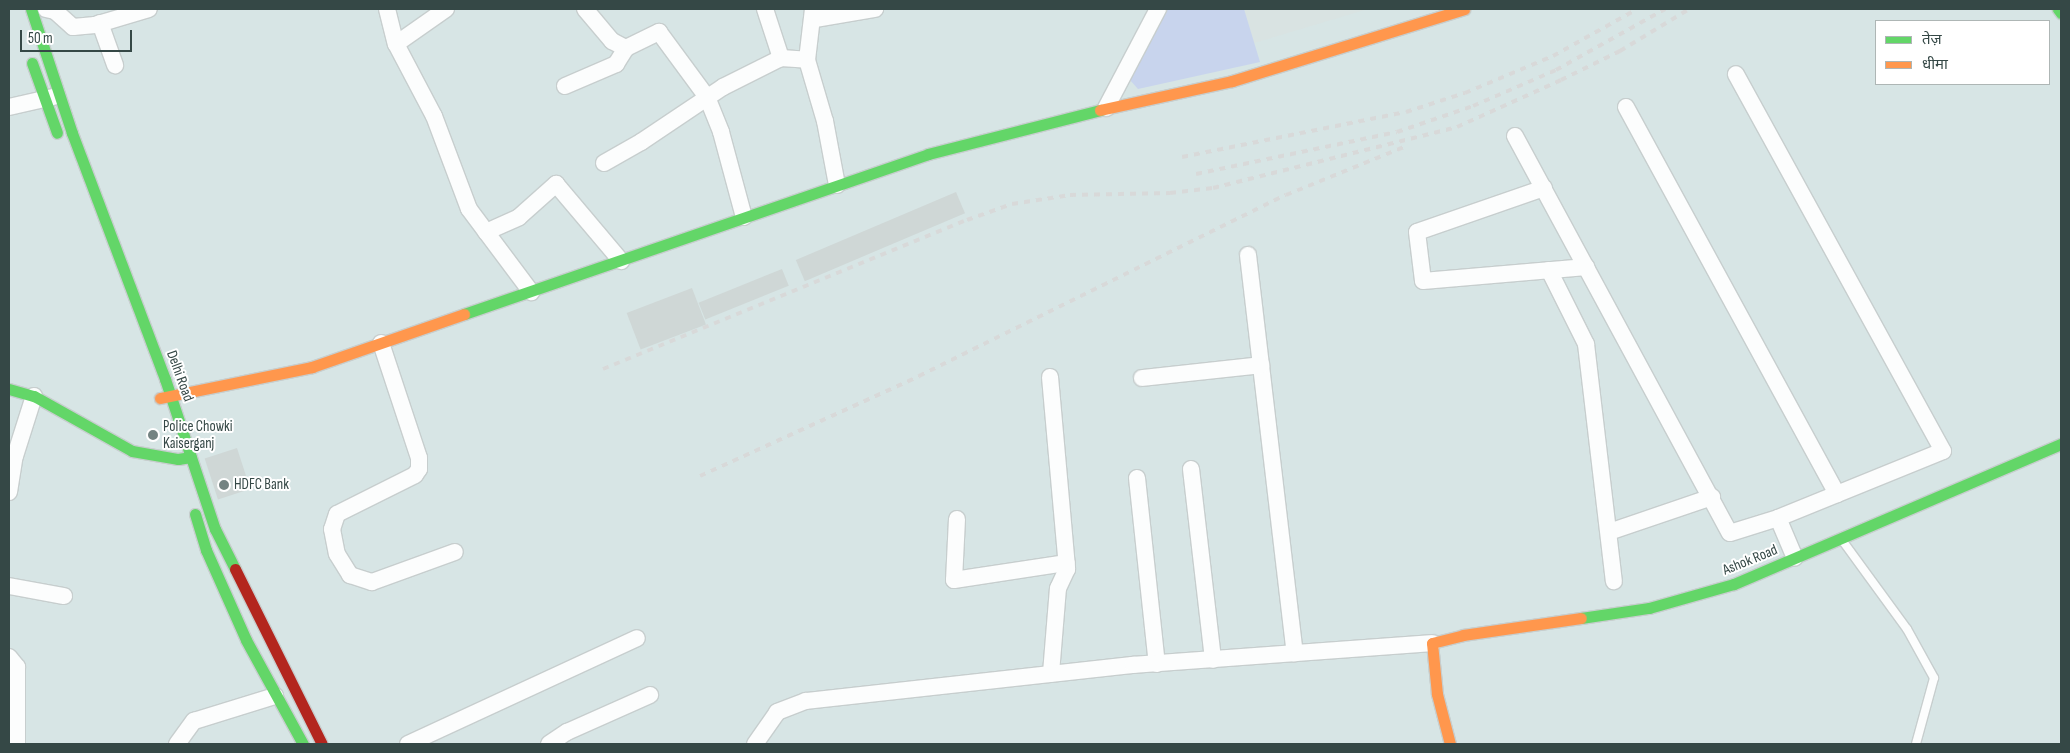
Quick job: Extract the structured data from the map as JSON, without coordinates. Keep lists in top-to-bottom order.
{
  "streets": {
    "street": ["Delhi Road", "Ashok Road"]
  },
  "places": ["Police Chowki Kaiserganj", "HDFC Bank"],
  "legend": ["तेज़", "धीमा"],
  "scale_bar": "50 m"
}
